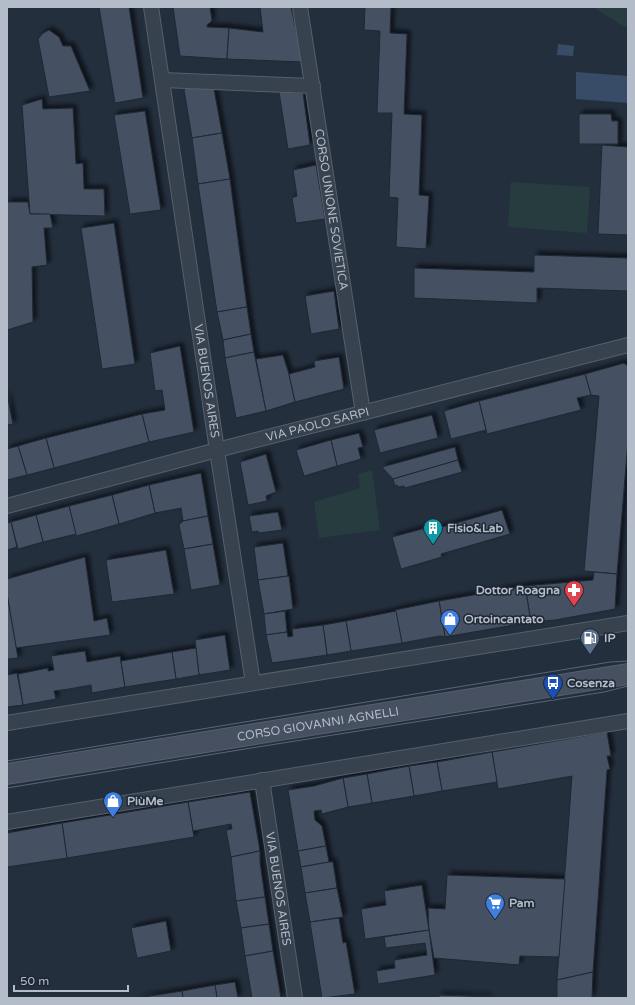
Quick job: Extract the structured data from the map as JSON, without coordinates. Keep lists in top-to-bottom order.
{
  "streets": {
    "main road": ["CORSO GIOVANNI AGNELLI"],
    "street": ["CORSO UNIONE SOVIETICA", "VIA BUENOS AIRES", "VIA PAOLO SARPI"]
  },
  "crossings": [
    ["CORSO UNIONE SOVIETICA", "VIA PAOLO SARPI"],
    ["VIA BUENOS AIRES", "VIA PAOLO SARPI"]
  ],
  "places": {
    "building": ["Fisio&Lab"],
    "pharmacy": ["Dottor Roagna"],
    "shop": ["Ortoincantato", "PiùMe"],
    "fuel station": ["IP"],
    "bus stop": ["Cosenza"],
    "supermarket": ["Pam"]
  },
  "scale_bar": "50 m"
}
